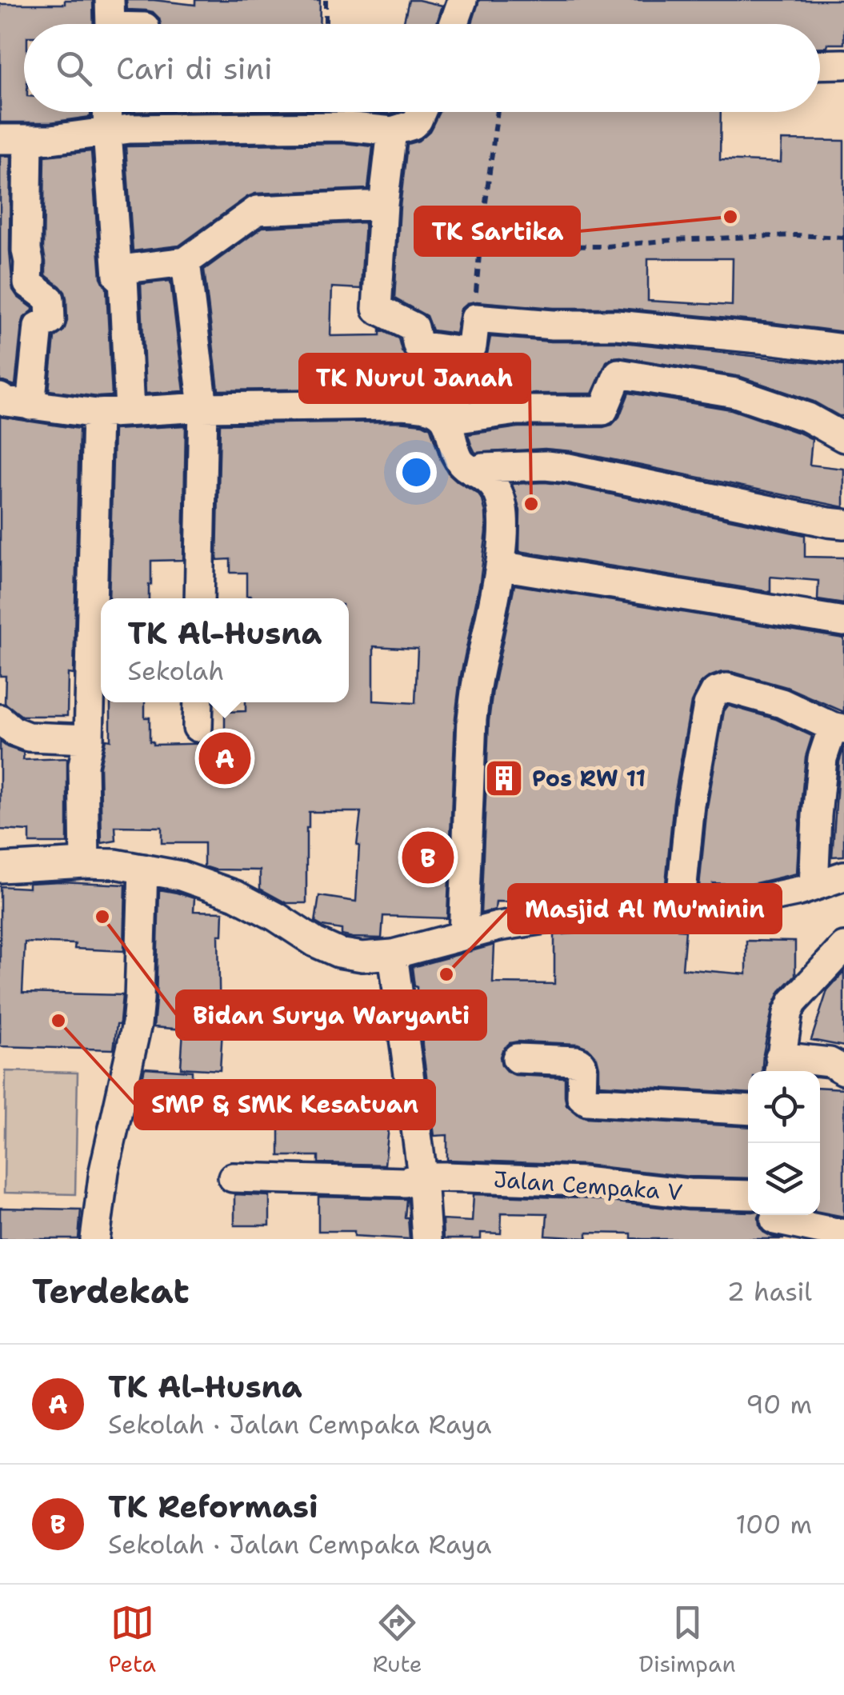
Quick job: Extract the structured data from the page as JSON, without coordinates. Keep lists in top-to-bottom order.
{
  "streets": {
    "street": ["Jalan Cempaka V"]
  },
  "places": {
    "other": [
      "TK Sartika",
      "TK Nurul Janah",
      "Bidan Surya Waryanti",
      "Masjid Al Mu'minin",
      "SMP & SMK Kesatuan"
    ],
    "building": ["Pos RW 11"]
  },
  "page": {
    "search": "Cari di sini",
    "popup": ["TK Al-Husna", "Sekolah"],
    "pins": ["A", "B"],
    "heading": ["Terdekat", "2 hasil"],
    "list": [
      {
        "mark": "A",
        "name": "TK Al-Husna",
        "note": "Sekolah · Jalan Cempaka Raya",
        "value": "90 m"
      },
      {
        "mark": "B",
        "name": "TK Reformasi",
        "note": "Sekolah · Jalan Cempaka Raya",
        "value": "100 m"
      }
    ],
    "nav": ["Peta", "Rute", "Disimpan"]
  }
}
